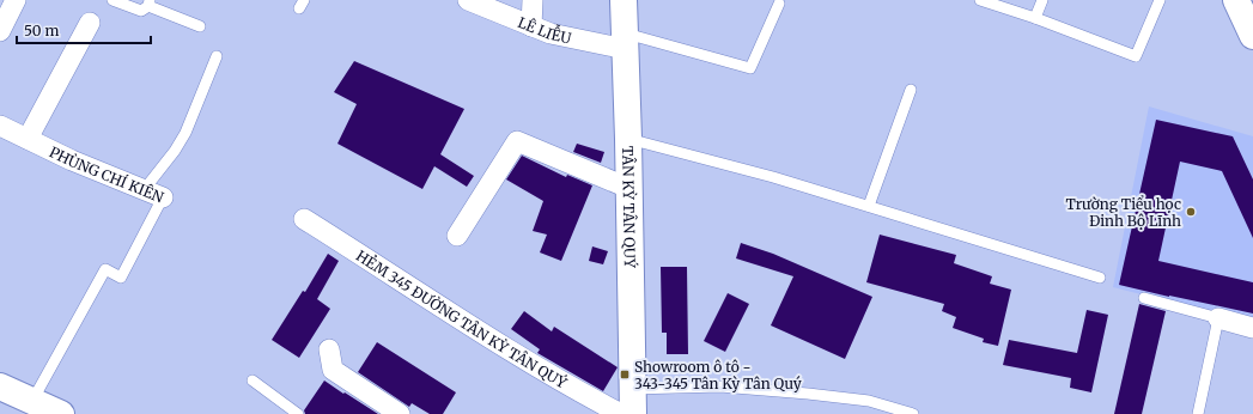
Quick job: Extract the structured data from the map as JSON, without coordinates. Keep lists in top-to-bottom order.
{
  "streets": {
    "main road": ["TÂN KỲ TÂN QUÝ"],
    "street": ["LÊ LIỄU", "PHÙNG CHÍ KIÊN", "HẺM 345 ĐƯỜNG TÂN KỲ TÂN QUÝ"]
  },
  "crossings": [
    ["LÊ LIỄU", "TÂN KỲ TÂN QUÝ"]
  ],
  "places": {
    "other": ["Trường Tiểu học Đinh Bộ Lĩnh"],
    "transit": ["Showroom ô tô - 343-345 Tân Kỳ Tân Quý"]
  },
  "scale_bar": "50 m"
}
